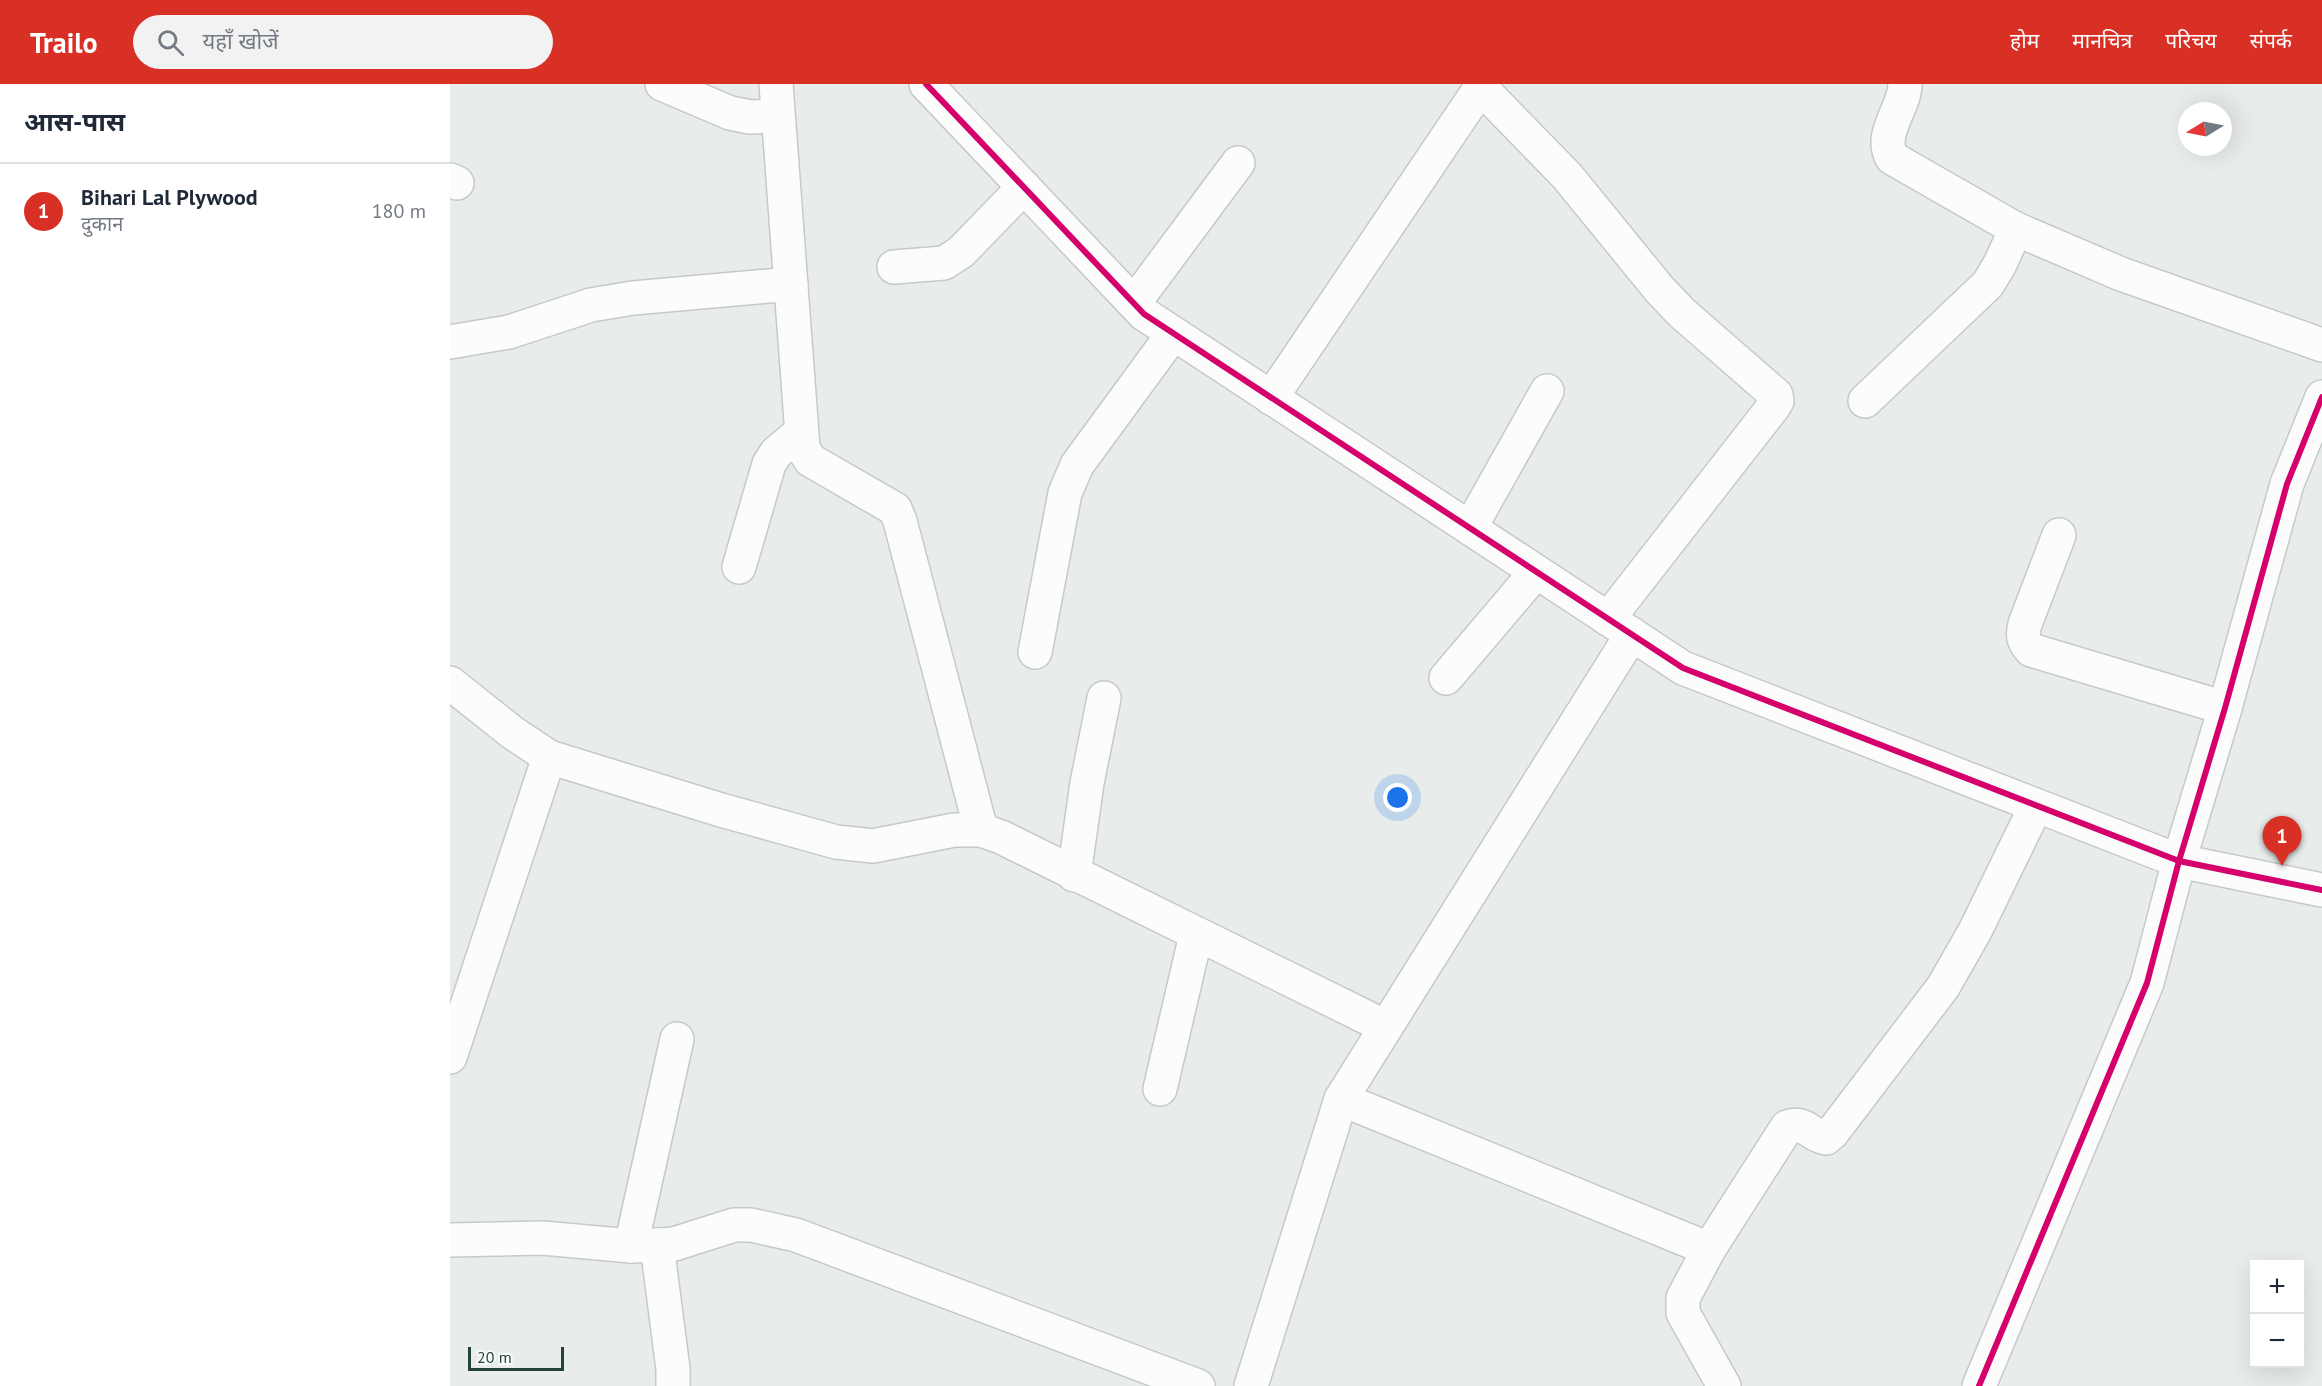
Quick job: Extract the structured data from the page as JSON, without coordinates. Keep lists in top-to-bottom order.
{
  "scale_bar": "20 m",
  "north": "left",
  "page": {
    "header": "Trailo",
    "search": "यहाँ खोजें",
    "nav": [
      "होम",
      "मानचित्र",
      "परिचय",
      "संपर्क"
    ],
    "heading": "आस-पास",
    "list": [
      {
        "mark": "1",
        "name": "Bihari Lal Plywood",
        "note": "दुकान",
        "value": "180 m"
      }
    ],
    "pins": "1",
    "map_buttons": ["+", "−"],
    "scale": "20 m"
  }
}
